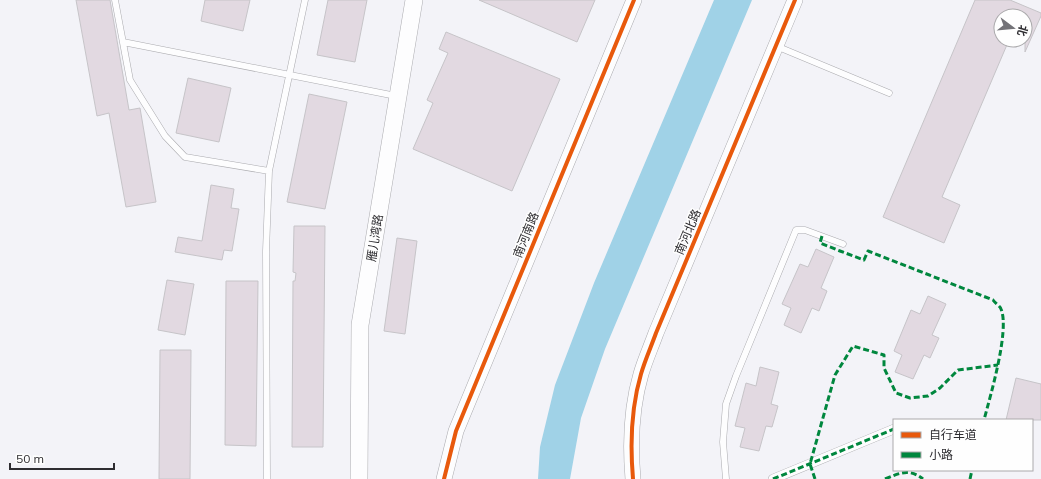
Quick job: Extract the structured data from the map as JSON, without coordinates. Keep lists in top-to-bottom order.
{
  "streets": {
    "main road": ["雁儿湾路"],
    "street": ["南河北路", "南河南路"]
  },
  "legend": ["自行车道", "小路"],
  "scale_bar": "50 m",
  "north": "right"
}
